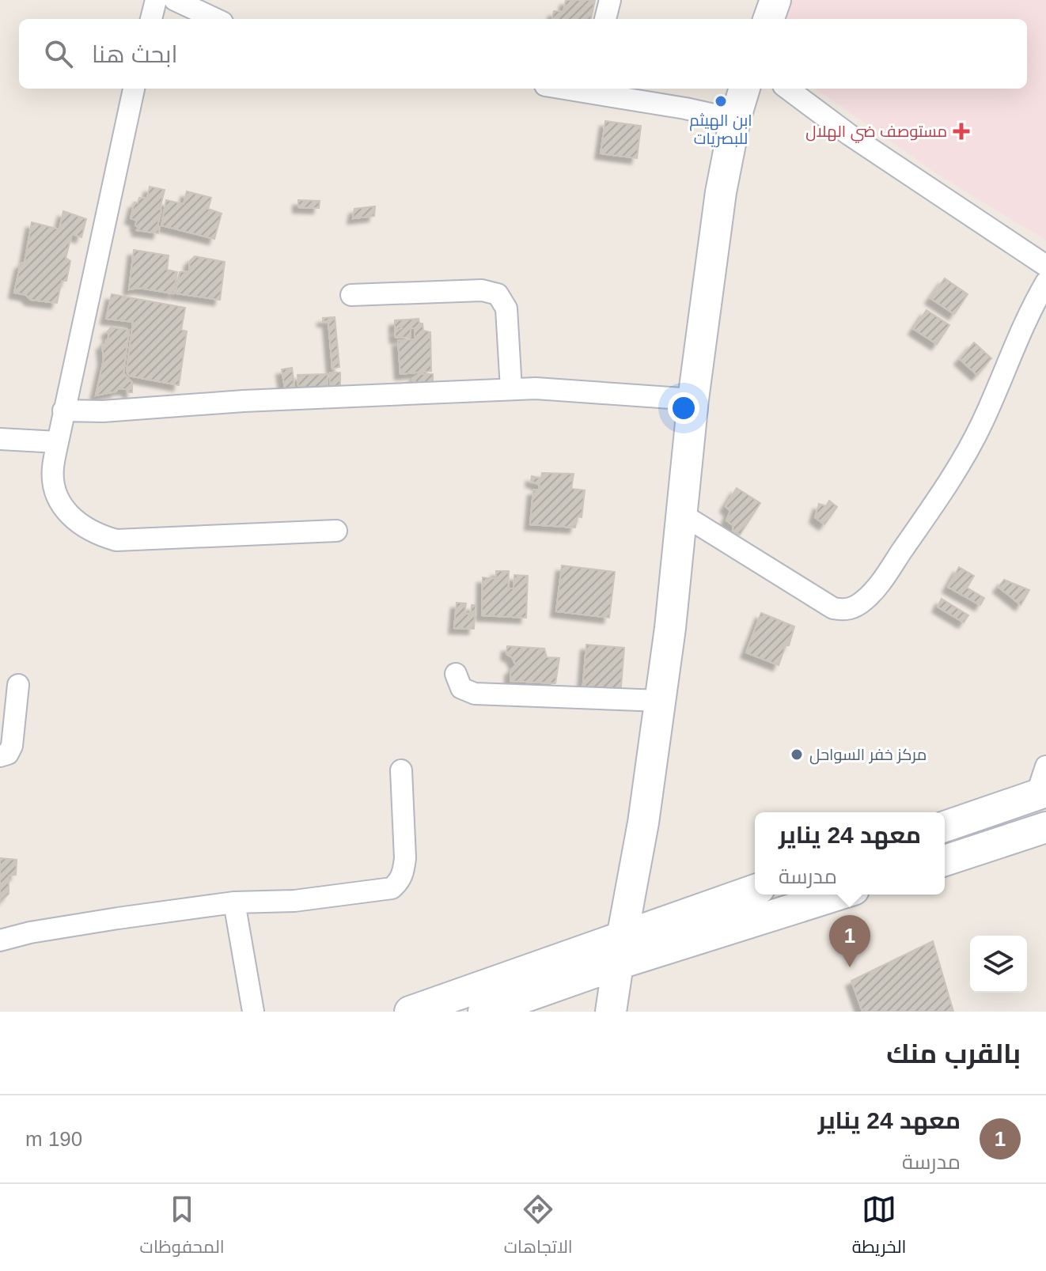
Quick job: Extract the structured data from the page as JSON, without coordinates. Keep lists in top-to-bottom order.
{
  "places": {
    "other": ["ابن الهيثم للبصريات", "مركز خفر السواحل"],
    "health": ["مستوصف ضي الهلال"]
  },
  "page": {
    "search": "ابحث هنا",
    "popup": ["معهد 24 يناير", "مدرسة"],
    "pins": "1",
    "heading": "بالقرب منك",
    "list": [
      {
        "mark": "1",
        "name": "معهد 24 يناير",
        "note": "مدرسة",
        "value": "190 m"
      }
    ],
    "nav": ["الخريطة", "الاتجاهات", "المحفوظات"]
  }
}
